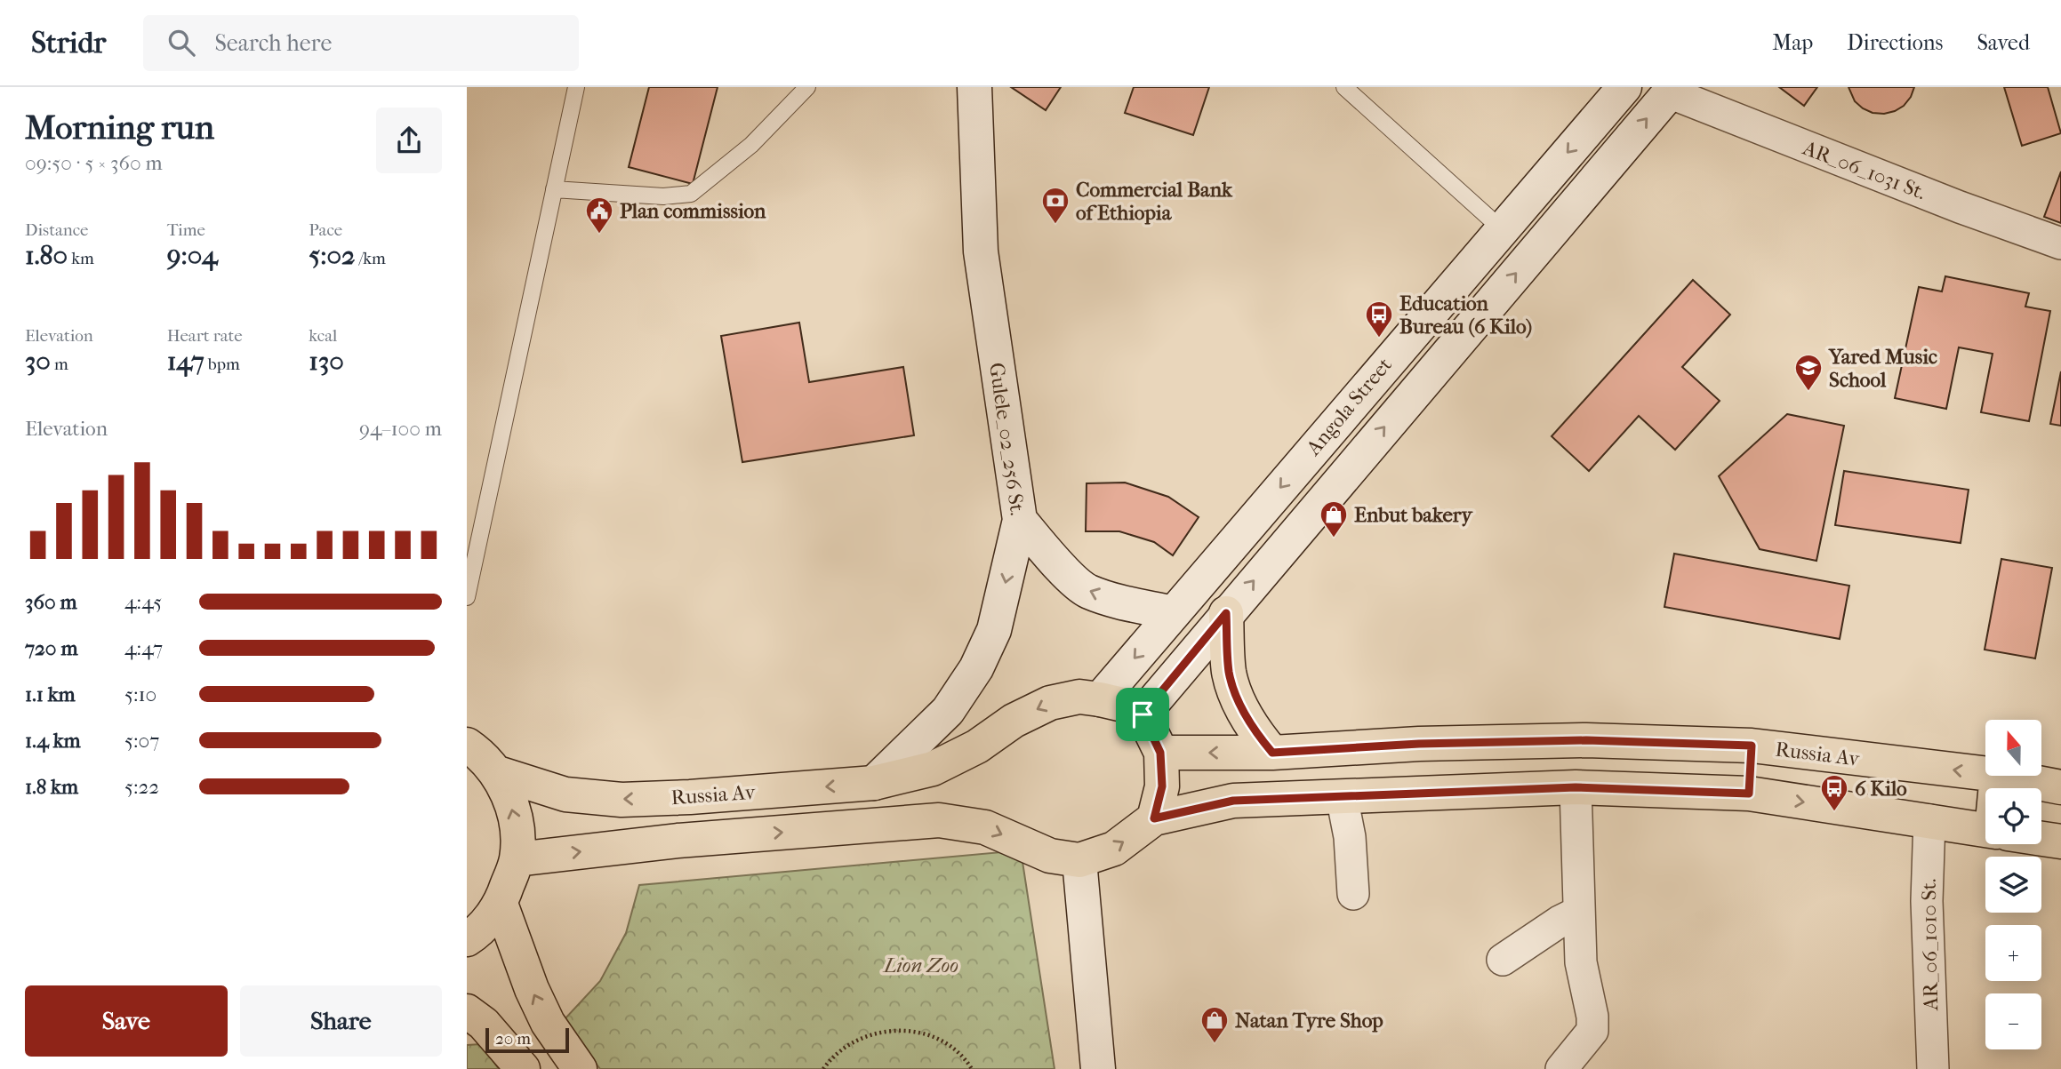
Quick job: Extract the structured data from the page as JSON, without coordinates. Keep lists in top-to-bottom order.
{
  "streets": {
    "main road": ["Angola Street", "Gulele_02_256 St.", "Russia Av"],
    "street": ["AR_06_1031 St.", "AR_06_1010 St."]
  },
  "crossings": [
    ["Angola Street", "Russia Av"],
    ["Gulele_02_256 St.", "Russia Av"]
  ],
  "parks": ["Lion Zoo"],
  "places": {
    "bank": ["Commercial Bank of Ethiopia"],
    "public building": ["Plan commission"],
    "bus stop": ["Education Bureau (6 Kilo)", "6 Kilo"],
    "school or university": ["Yared Music School"],
    "shop": ["Enbut bakery", "Natan Tyre Shop"]
  },
  "scale_bar": "20 m",
  "north": "top",
  "page": {
    "header": "Stridr",
    "search": "Search here",
    "nav": ["Map", "Directions", "Saved"],
    "heading": ["Morning run", "09:50 · 5 × 360 m"],
    "stats": [
      ["Distance", "1.80 km"],
      ["Time", "9:04"],
      ["Pace", "5:02 /km"],
      ["Elevation", "30 m"],
      ["Heart rate", "147 bpm"],
      ["kcal", "130"]
    ],
    "chart": ["Elevation", "94–100 m"],
    "list": [
      {
        "name": "360 m",
        "note": "4:45"
      },
      {
        "name": "720 m",
        "note": "4:47"
      },
      {
        "name": "1.1 km",
        "note": "5:10"
      },
      {
        "name": "1.4 km",
        "note": "5:07"
      },
      {
        "name": "1.8 km",
        "note": "5:22"
      }
    ],
    "map_buttons": ["+", "−"],
    "buttons": ["Save", "Share"],
    "scale": "20 m"
  }
}
